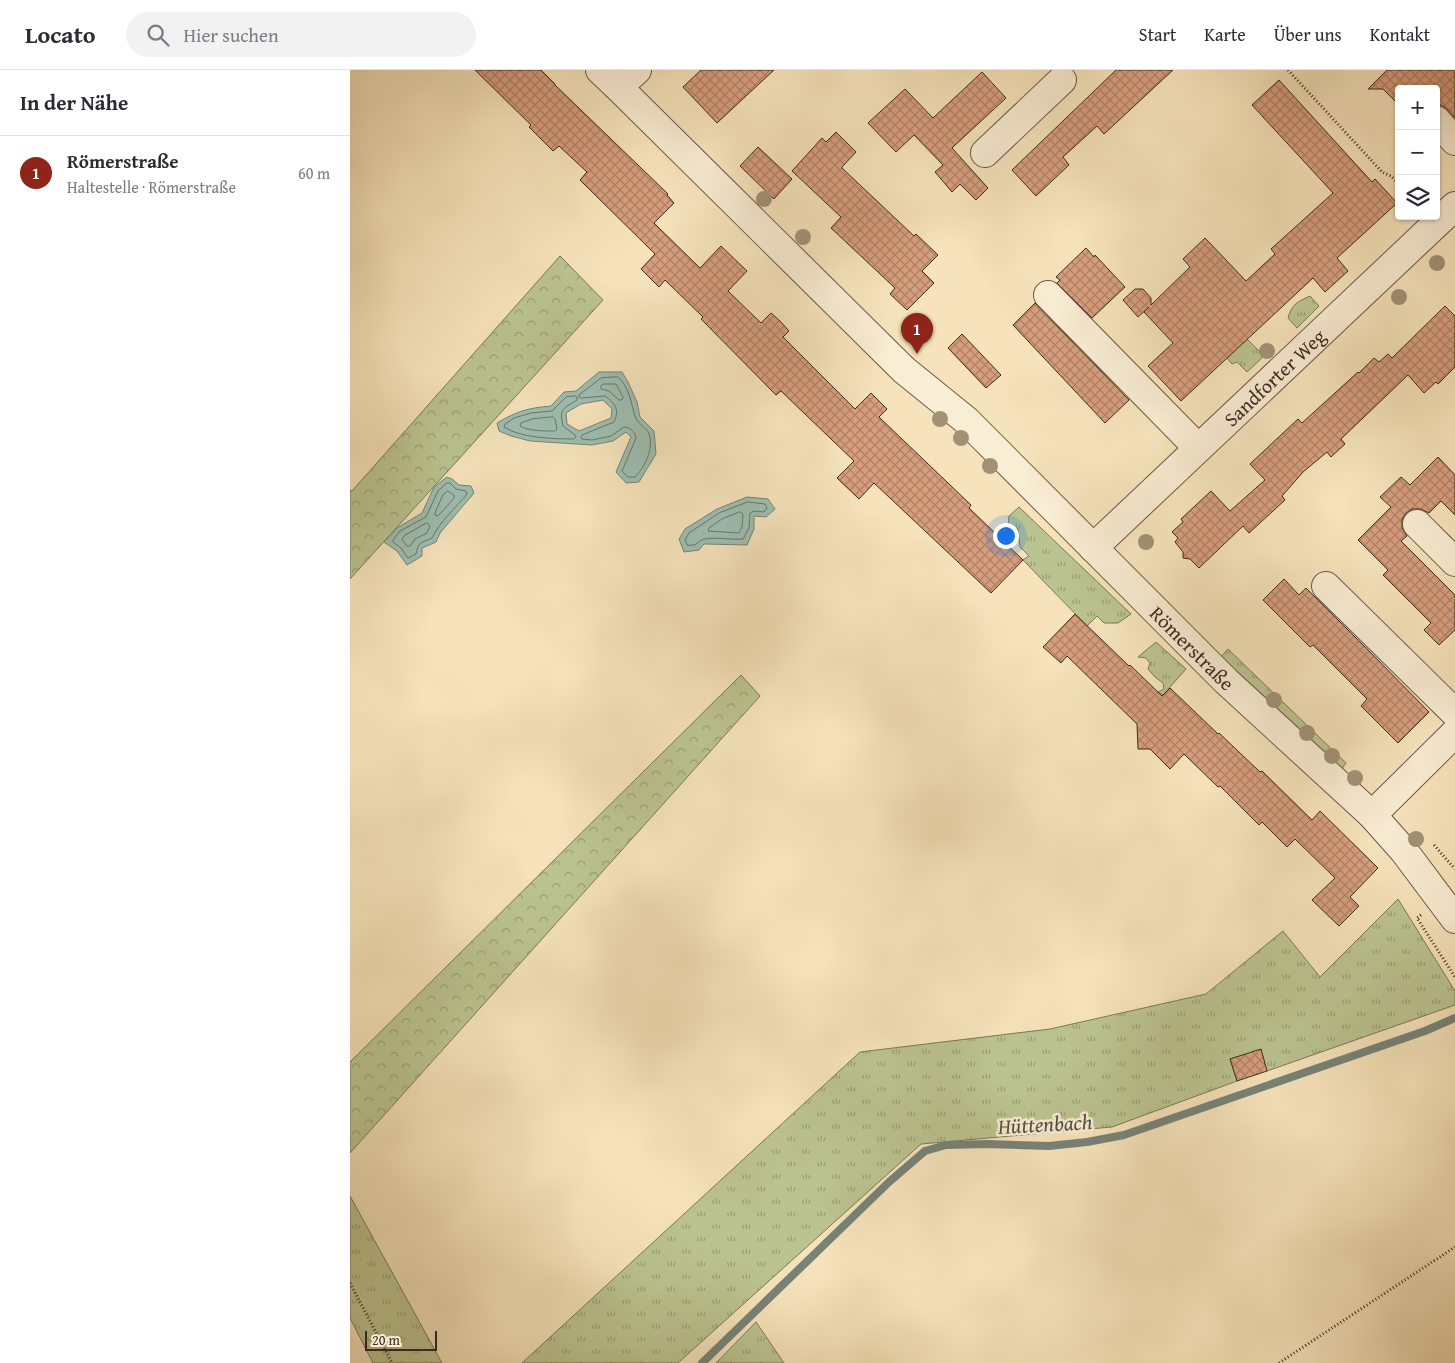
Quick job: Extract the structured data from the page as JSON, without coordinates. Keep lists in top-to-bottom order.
{
  "streets": {
    "street": ["Sandforter Weg", "Römerstraße"]
  },
  "crossings": [
    ["Sandforter Weg", "Römerstraße"]
  ],
  "water": ["Hüttenbach"],
  "scale_bar": "20 m",
  "page": {
    "header": "Locato",
    "search": "Hier suchen",
    "nav": [
      "Start",
      "Karte",
      "Über uns",
      "Kontakt"
    ],
    "heading": "In der Nähe",
    "map_buttons": ["+", "−"],
    "list": [
      {
        "mark": "1",
        "name": "Römerstraße",
        "note": "Haltestelle · Römerstraße",
        "value": "60 m"
      }
    ],
    "pins": "1",
    "scale": "20 m"
  }
}
